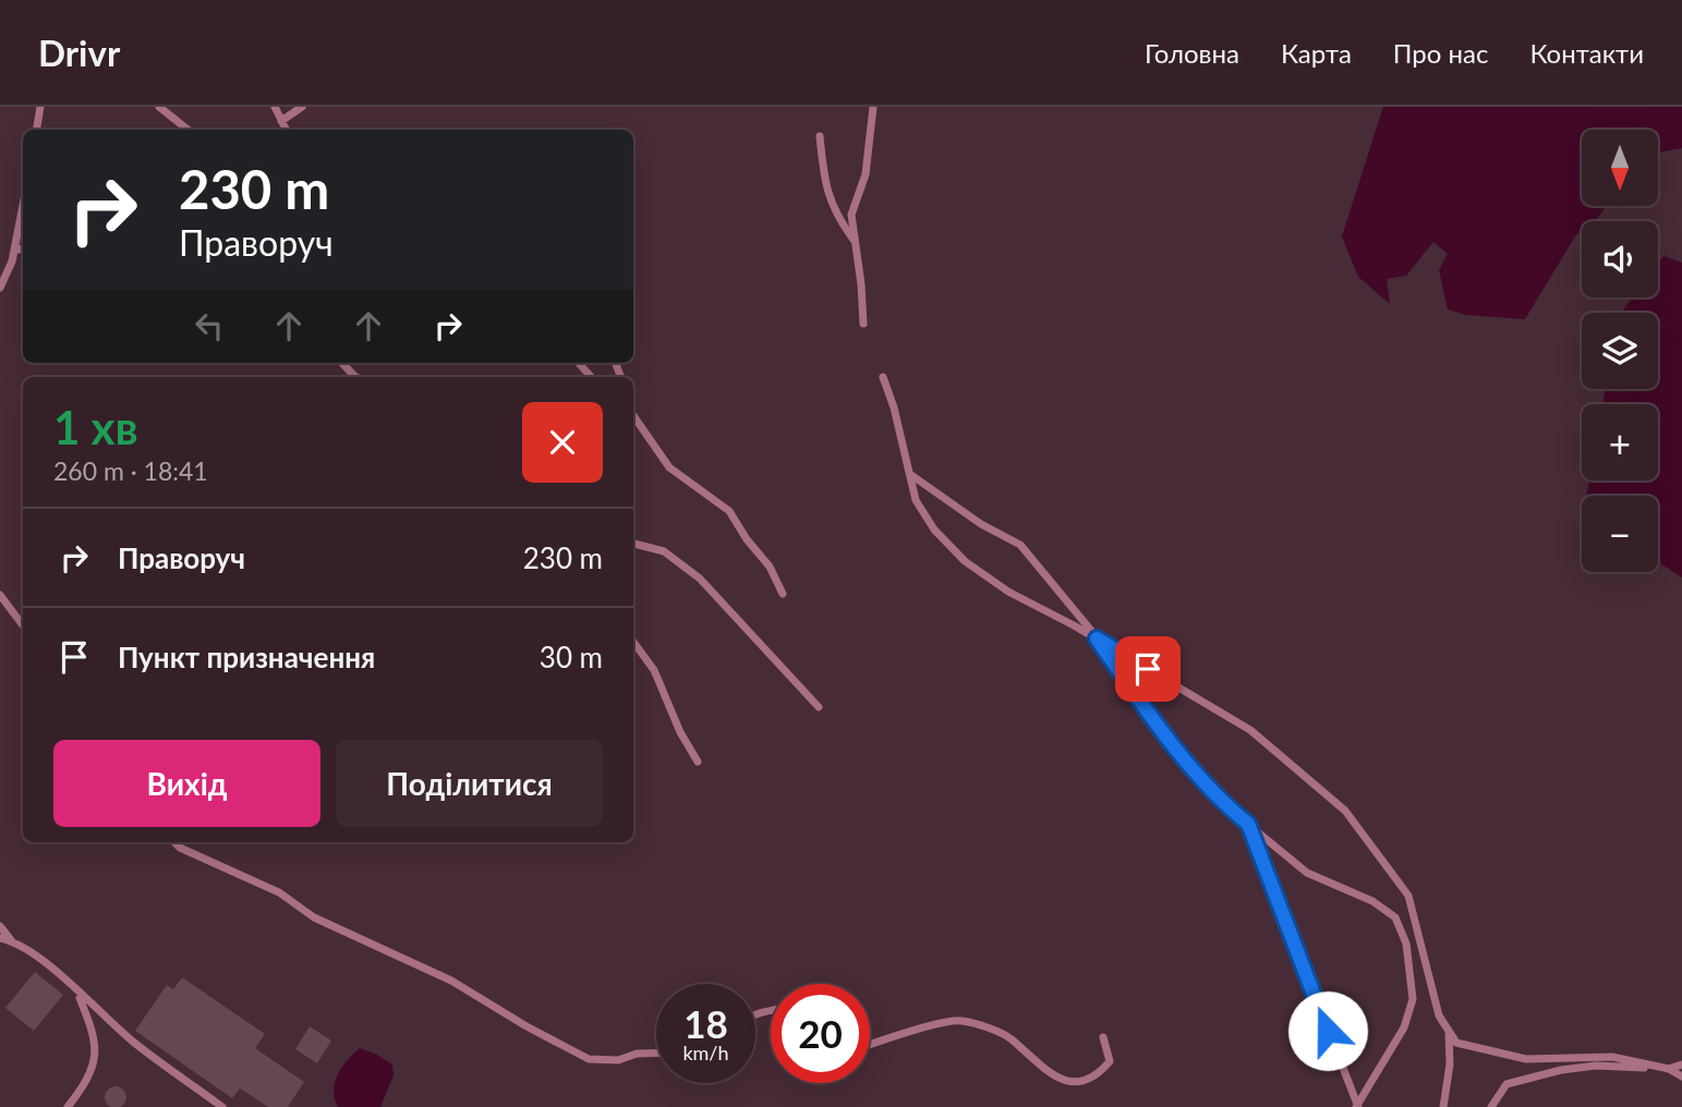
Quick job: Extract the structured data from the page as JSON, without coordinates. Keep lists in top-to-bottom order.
{
  "north": "bottom",
  "page": {
    "header": "Drivr",
    "nav": [
      "Головна",
      "Карта",
      "Про нас",
      "Контакти"
    ],
    "map_buttons": ["+", "−"],
    "turn": ["230 m", "Праворуч"],
    "heading": ["1 хв", "260 m · 18:41"],
    "list": [
      {
        "name": "Праворуч",
        "value": "230 m"
      },
      {
        "name": "Пункт призначення",
        "value": "30 m"
      }
    ],
    "buttons": ["Вихід", "Поділитися"],
    "speed": "18 km/h",
    "limit": "20"
  }
}
